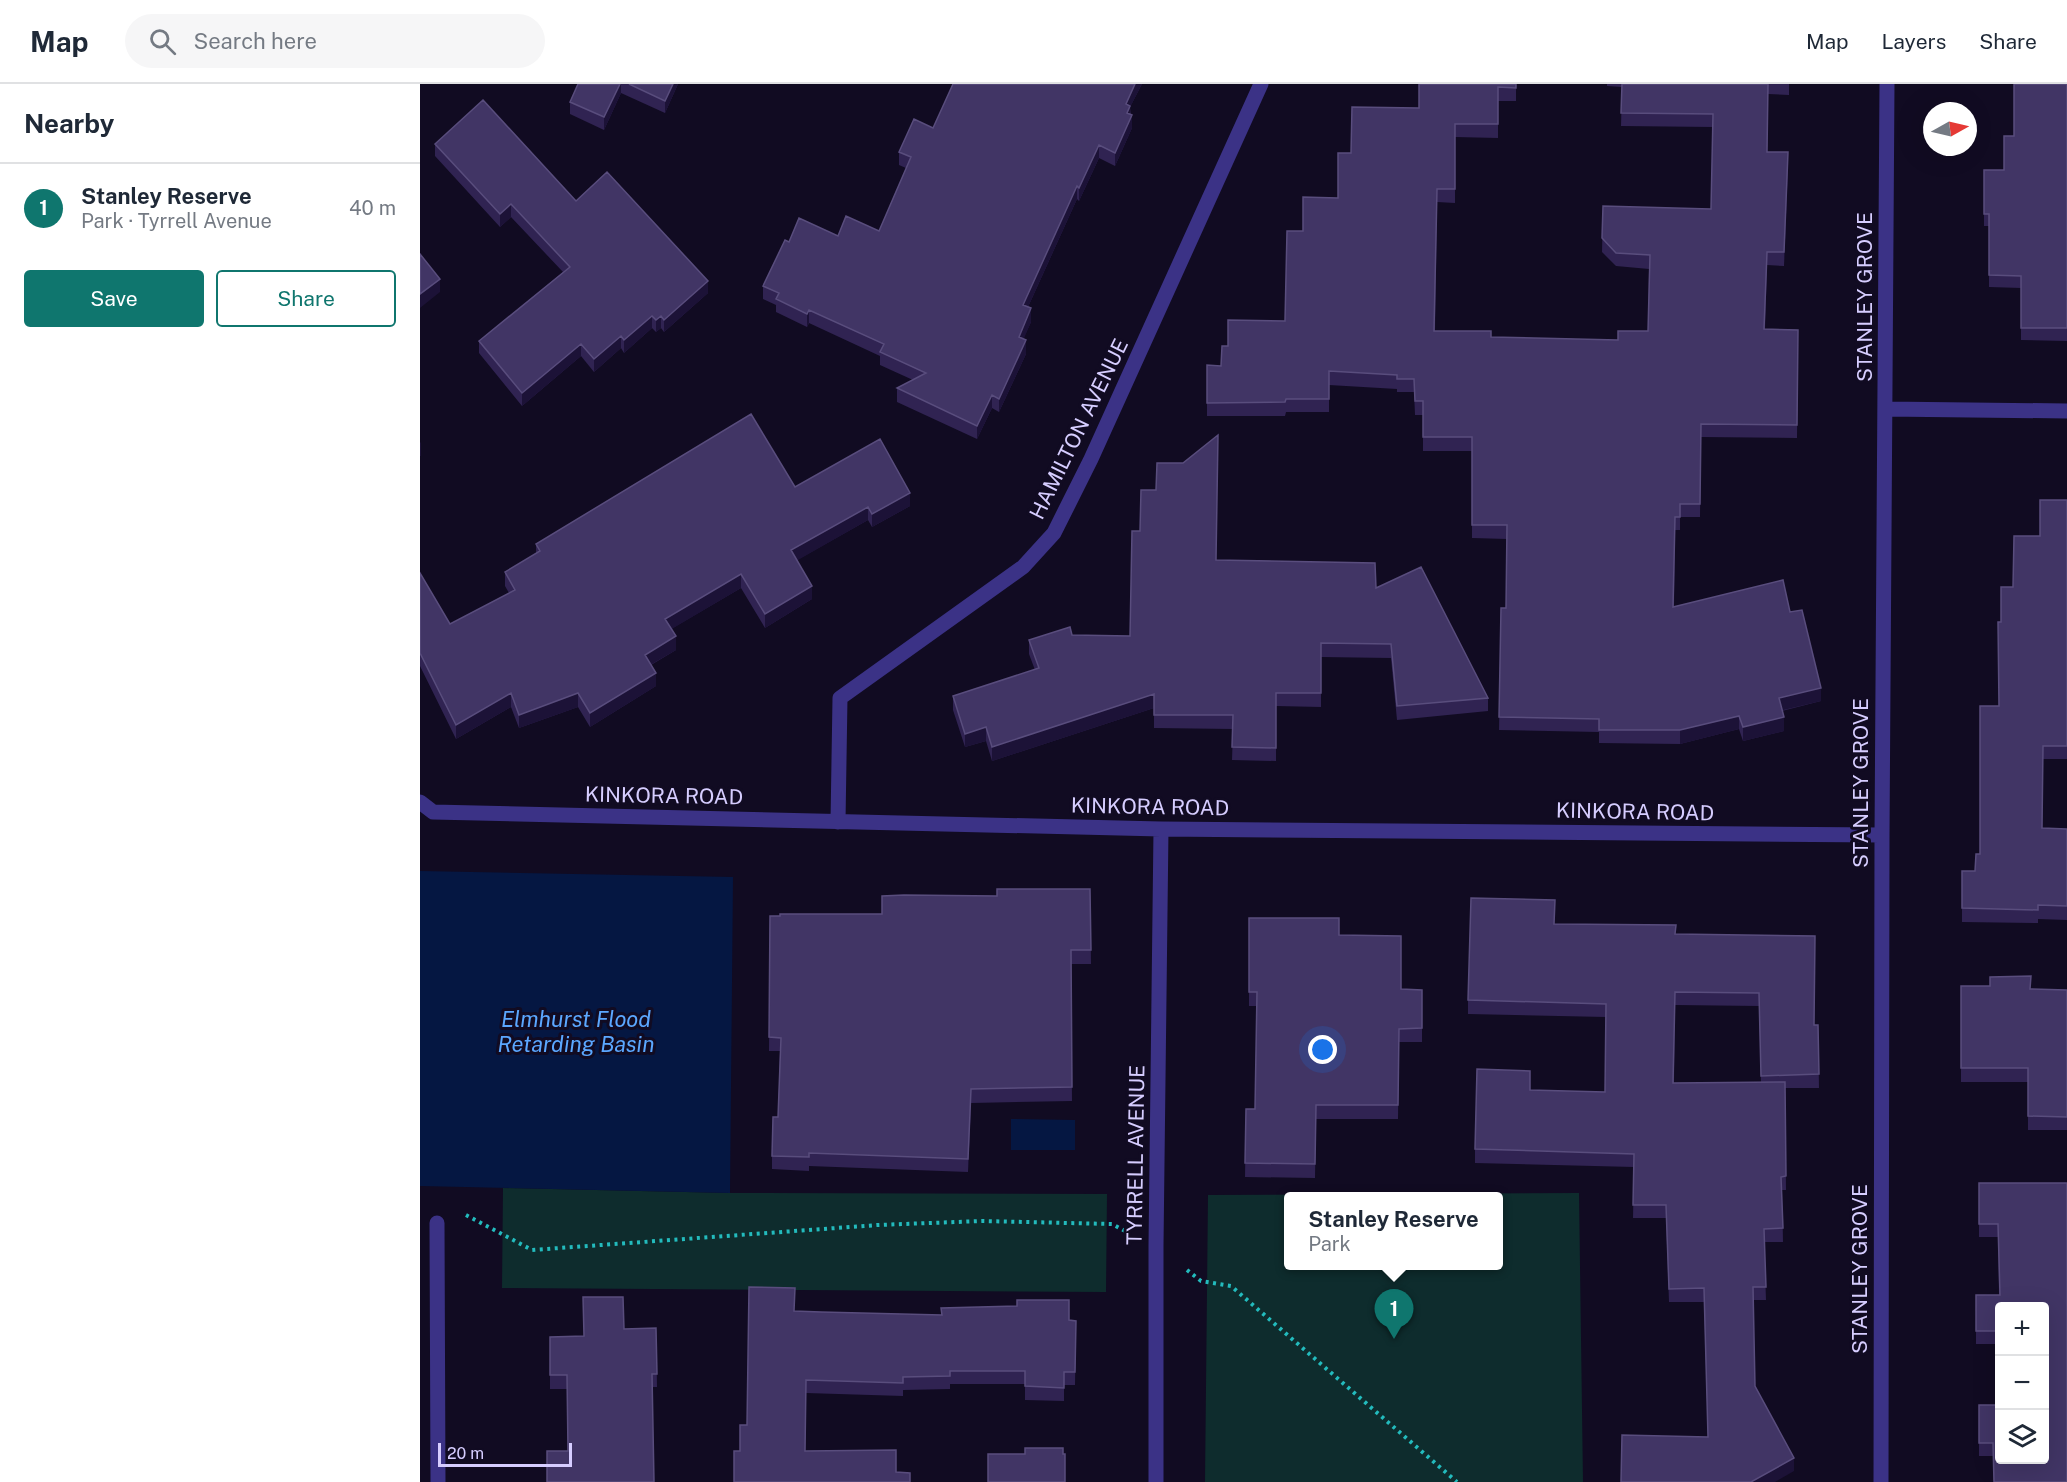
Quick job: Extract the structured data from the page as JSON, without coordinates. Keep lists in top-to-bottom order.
{
  "streets": {
    "street": [
      "STANLEY GROVE",
      "HAMILTON AVENUE",
      "KINKORA ROAD",
      "TYRRELL AVENUE"
    ]
  },
  "crossings": [
    ["STANLEY GROVE", "KINKORA ROAD"],
    ["HAMILTON AVENUE", "KINKORA ROAD"],
    ["KINKORA ROAD", "TYRRELL AVENUE"]
  ],
  "water": ["Elmhurst Flood Retarding Basin"],
  "scale_bar": "20 m",
  "north": "right",
  "page": {
    "header": "Map",
    "search": "Search here",
    "nav": ["Map", "Layers", "Share"],
    "heading": "Nearby",
    "list": [
      {
        "mark": "1",
        "name": "Stanley Reserve",
        "note": "Park · Tyrrell Avenue",
        "value": "40 m"
      }
    ],
    "buttons": ["Save", "Share"],
    "popup": ["Stanley Reserve", "Park"],
    "pins": "1",
    "map_buttons": ["+", "−"],
    "scale": "20 m"
  }
}
